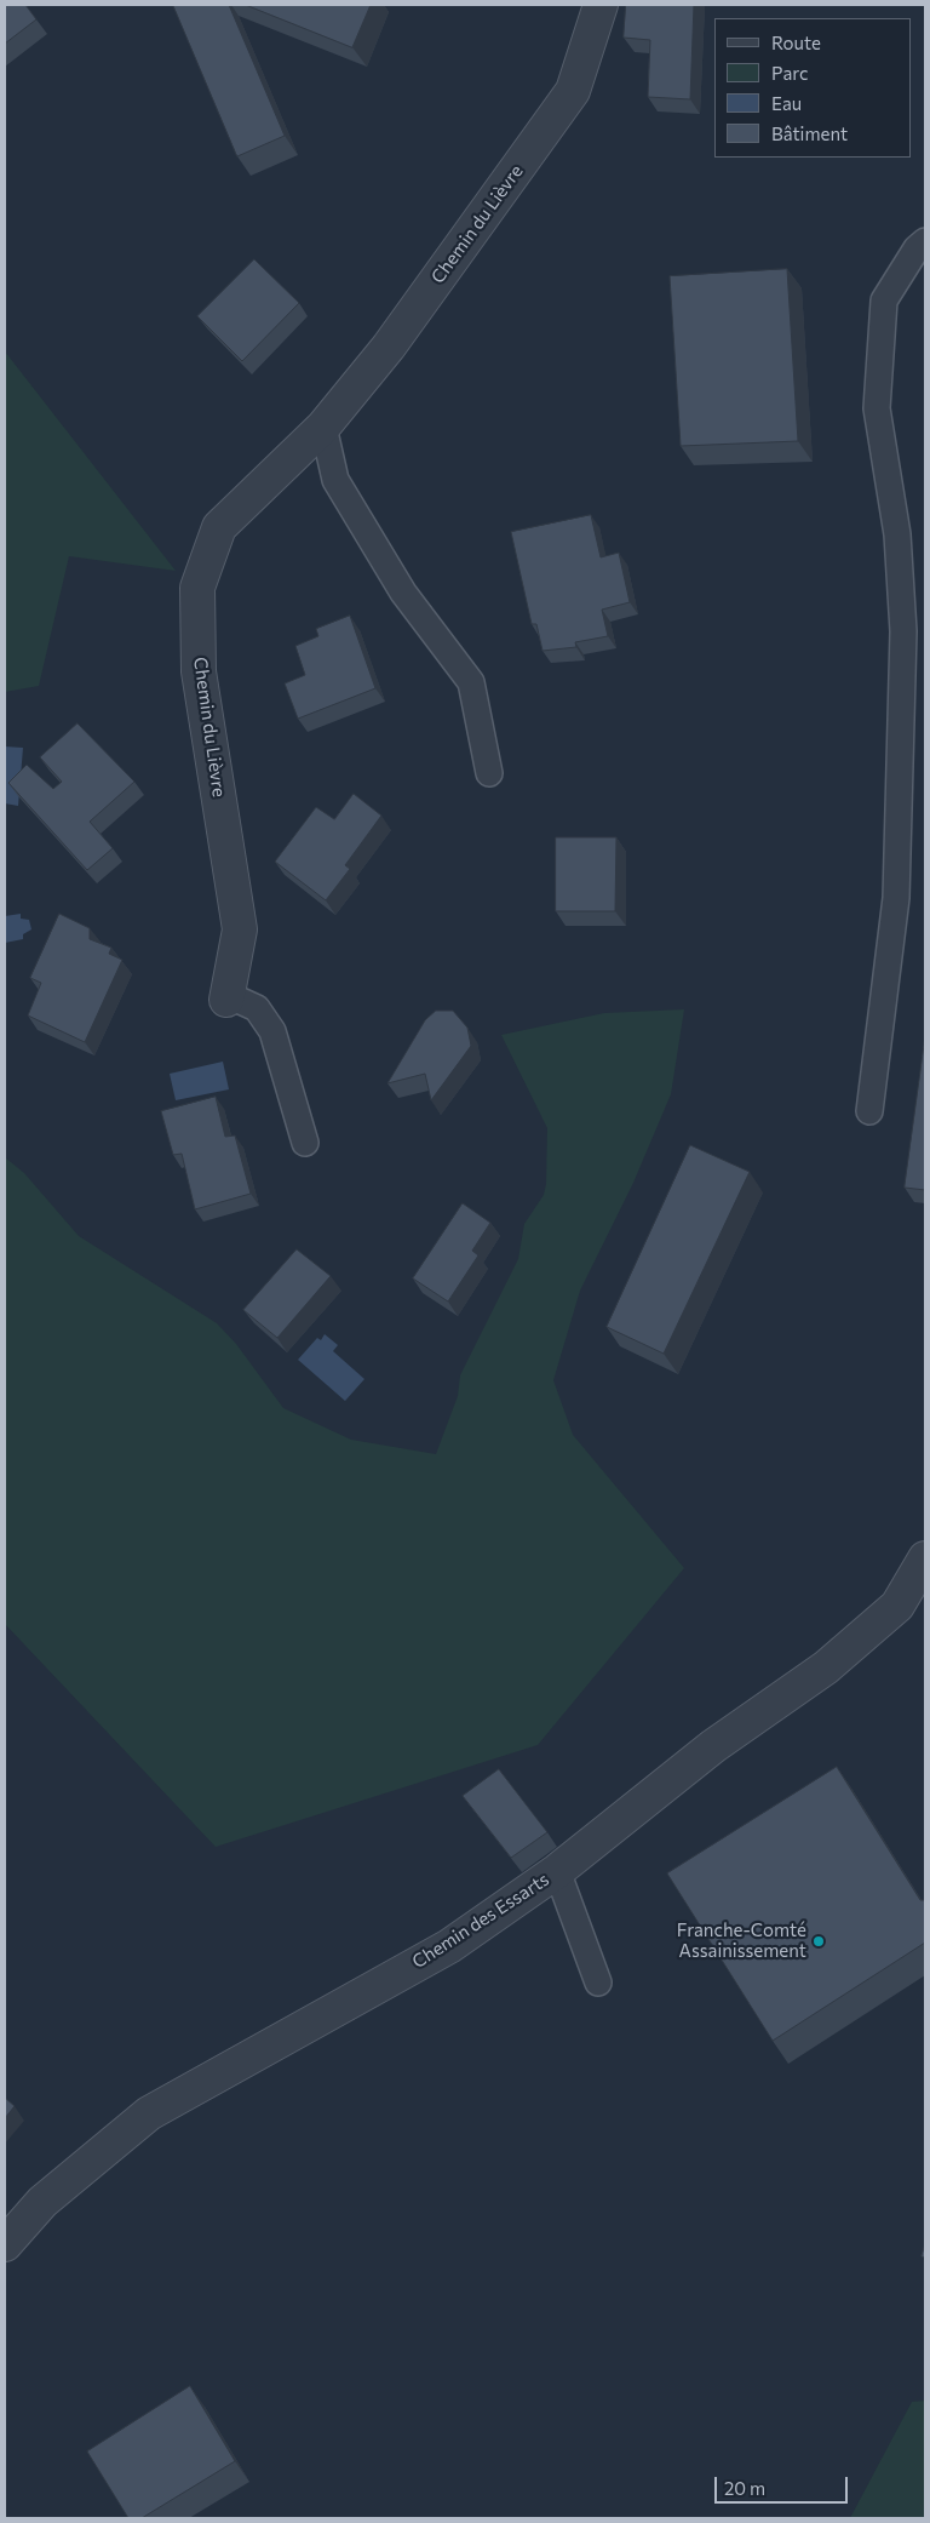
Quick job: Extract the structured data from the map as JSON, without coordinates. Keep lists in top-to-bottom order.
{
  "streets": {
    "street": ["Chemin du Lièvre", "Chemin des Essarts"]
  },
  "places": ["Franche-Comté Assainissement"],
  "legend": [
    "Route",
    "Parc",
    "Eau",
    "Bâtiment"
  ],
  "scale_bar": "20 m"
}
